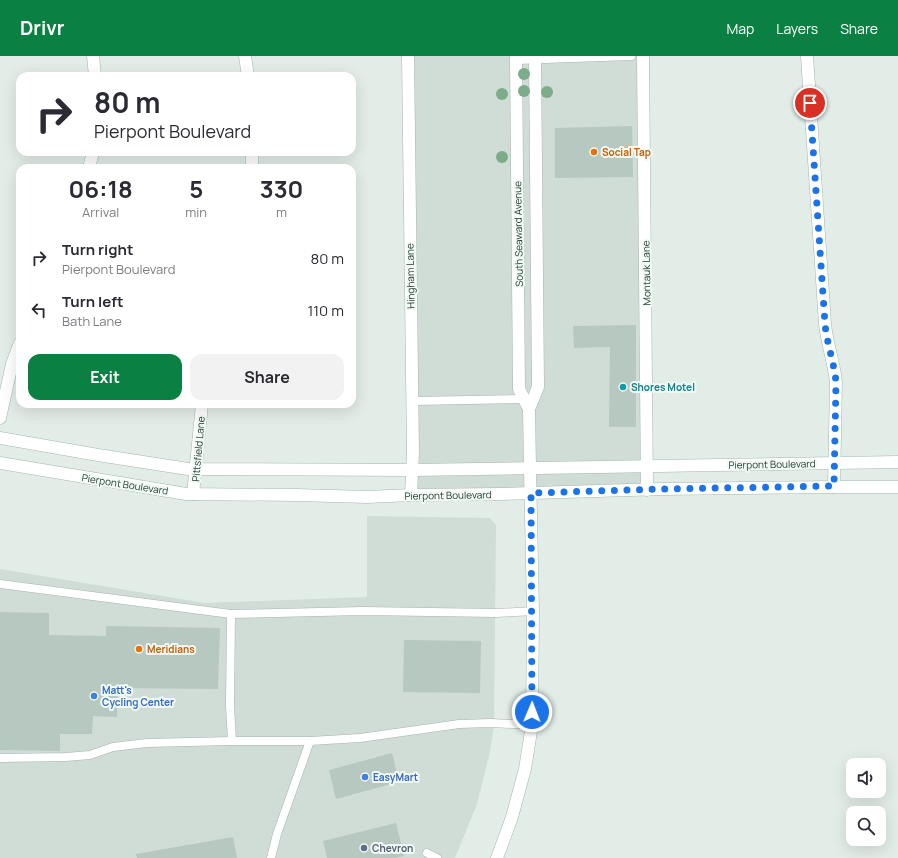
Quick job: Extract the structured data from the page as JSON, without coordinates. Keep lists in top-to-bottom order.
{
  "streets": {
    "street": [
      "South Seaward Avenue",
      "Montauk Lane",
      "Hingham Lane",
      "Pittsfield Lane",
      "Pierpont Boulevard"
    ]
  },
  "crossings": [
    ["South Seaward Avenue", "Pierpont Boulevard"],
    ["Montauk Lane", "Pierpont Boulevard"],
    ["Hingham Lane", "Pierpont Boulevard"],
    ["Pittsfield Lane", "Pierpont Boulevard"]
  ],
  "places": [
    "Social Tap",
    "Shores Motel",
    "Meridians",
    "Matt's Cycling Center",
    "EasyMart",
    "Chevron"
  ],
  "page": {
    "header": "Drivr",
    "nav": ["Map", "Layers", "Share"],
    "turn": ["80 m", "Pierpont Boulevard"],
    "eta": [
      "06:18",
      "Arrival",
      "5",
      "min",
      "330",
      "m"
    ],
    "list": [
      {
        "name": "Turn right",
        "note": "Pierpont Boulevard",
        "value": "80 m"
      },
      {
        "name": "Turn left",
        "note": "Bath Lane",
        "value": "110 m"
      }
    ],
    "buttons": ["Exit", "Share"]
  }
}
